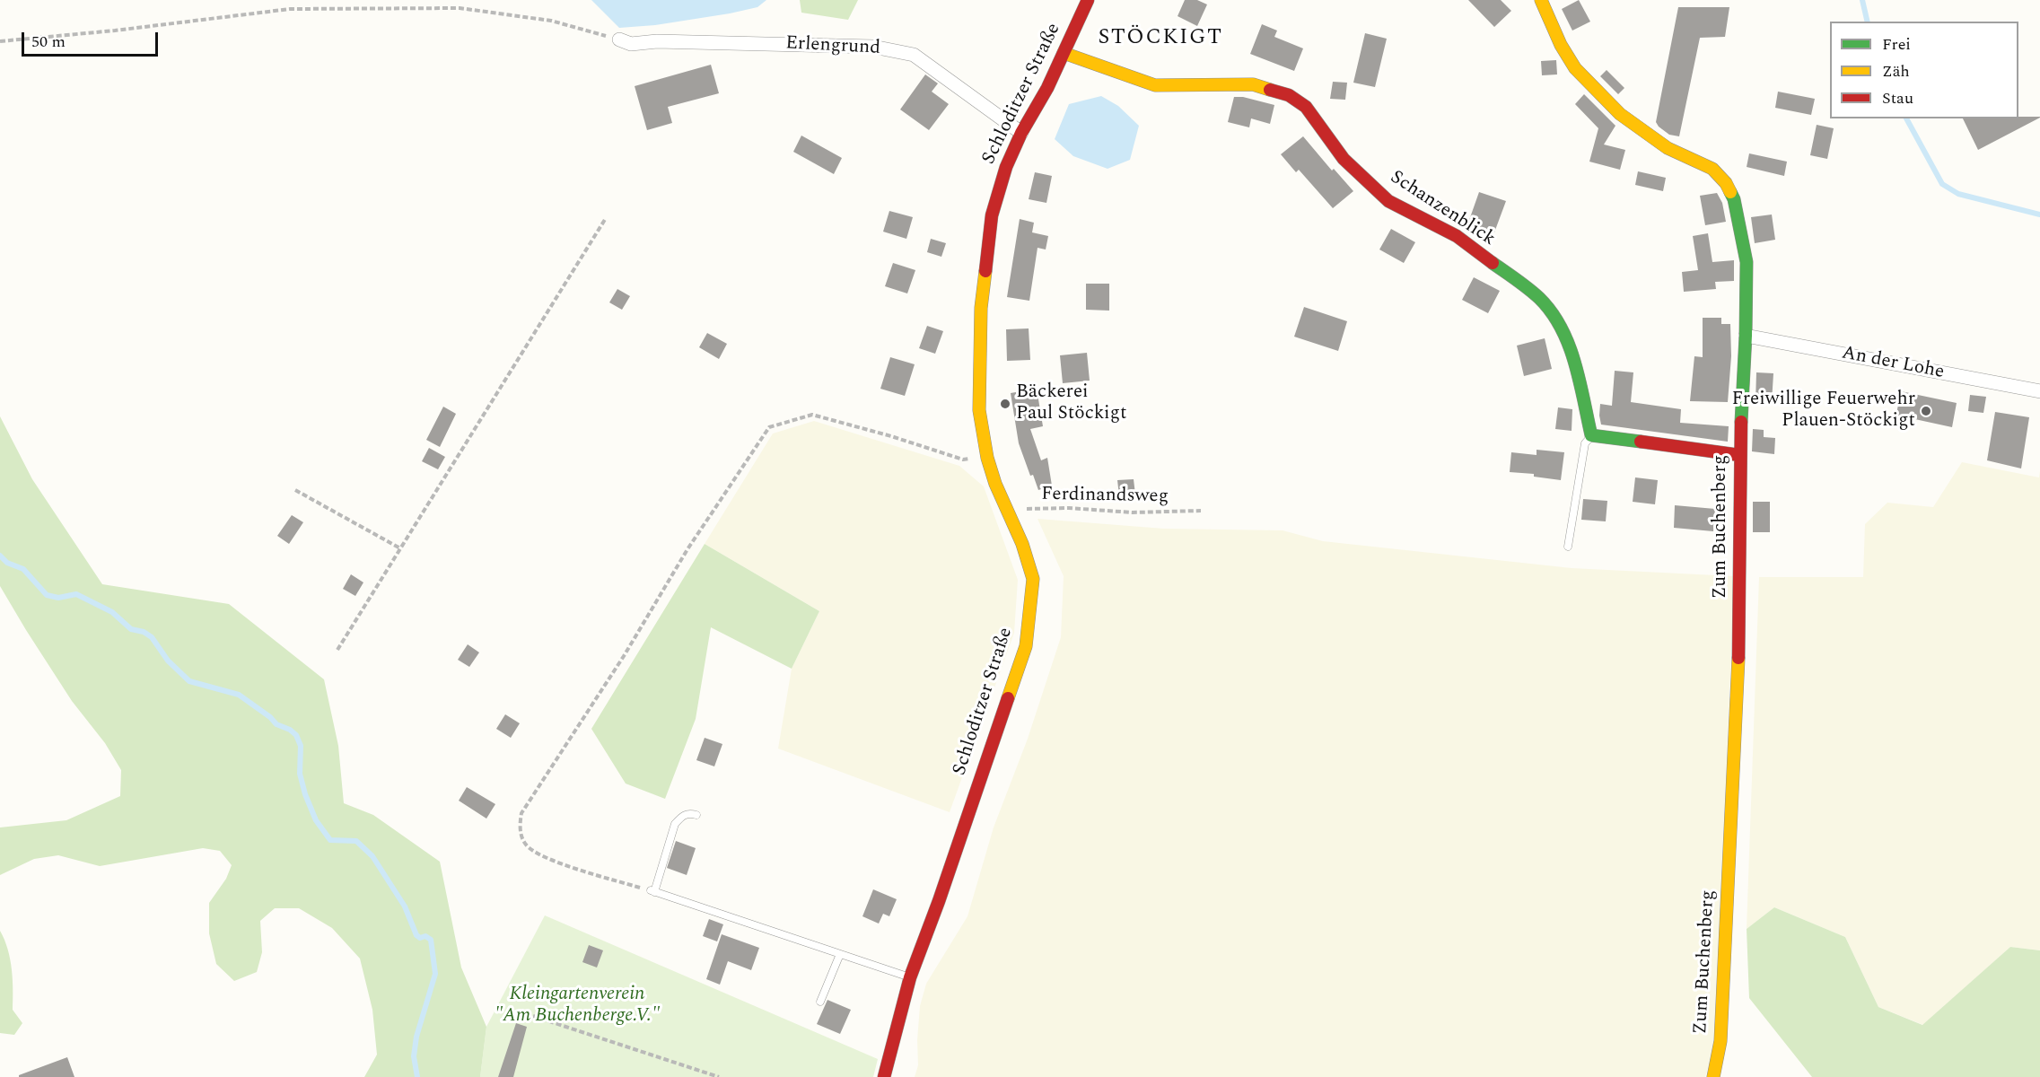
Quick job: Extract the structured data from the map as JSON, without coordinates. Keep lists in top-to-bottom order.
{
  "streets": {
    "street": [
      "Erlengrund",
      "Schloditzer Straße",
      "Schanzenblick",
      "An der Lohe",
      "Zum Buchenberg"
    ],
    "path": ["Ferdinandsweg"]
  },
  "crossings": [
    ["Erlengrund", "Schloditzer Straße"],
    ["Schloditzer Straße", "Schanzenblick"],
    ["Schloditzer Straße", "Ferdinandsweg"],
    ["An der Lohe", "Zum Buchenberg"]
  ],
  "districts": ["STÖCKIGT"],
  "parks": ["Kleingartenverein \"Am Buchenberge.V.\""],
  "places": ["Bäckerei Paul Stöckigt", "Freiwillige Feuerwehr Plauen-Stöckigt"],
  "legend": ["Frei", "Zäh", "Stau"],
  "scale_bar": "50 m"
}
